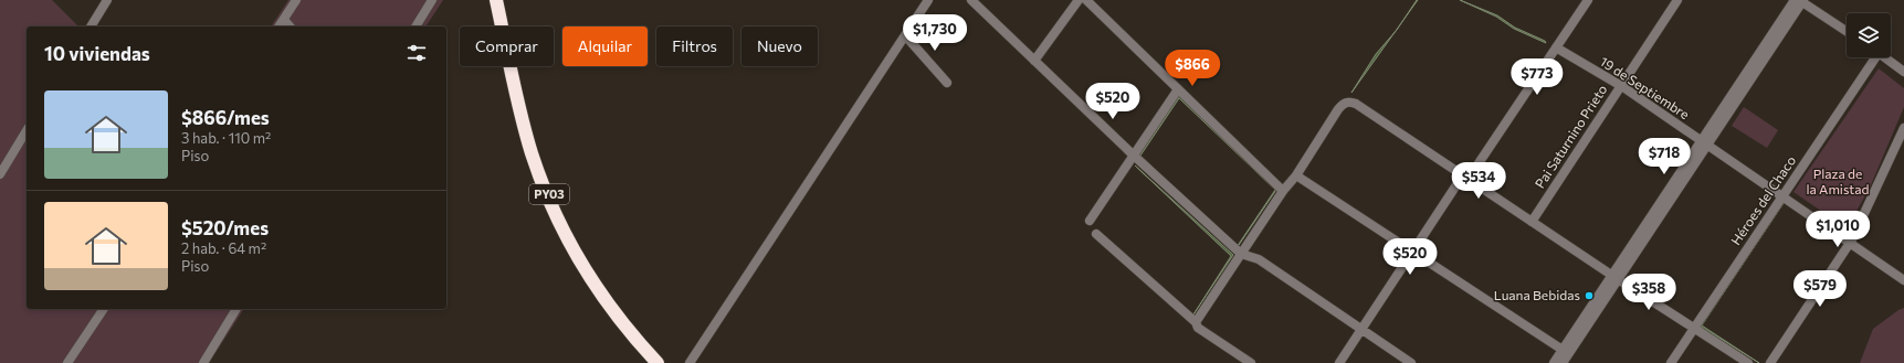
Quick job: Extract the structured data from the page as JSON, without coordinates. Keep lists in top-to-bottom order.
{
  "streets": {
    "highway": ["PY03"],
    "street": ["19 de Septiembre", "Pai Saturnino Prieto", "Héroes del Chaco"]
  },
  "crossings": [
    ["19 de Septiembre", "Pai Saturnino Prieto"],
    ["19 de Septiembre", "Héroes del Chaco"]
  ],
  "parks": ["Plaza de la Amistad"],
  "places": ["Luana Bebidas"],
  "page": {
    "price": [
      "$1,730",
      "$866",
      "$773",
      "$520",
      "$718",
      "$534",
      "$1,010",
      "$520",
      "$579",
      "$358"
    ],
    "chip": [
      "Comprar",
      "Alquilar",
      "Filtros",
      "Nuevo"
    ],
    "heading": "10 viviendas",
    "list": [
      {
        "name": "$866/mes",
        "note": "3 hab. · 110 m² · Piso"
      },
      {
        "name": "$520/mes",
        "note": "2 hab. · 64 m² · Piso"
      }
    ]
  }
}
